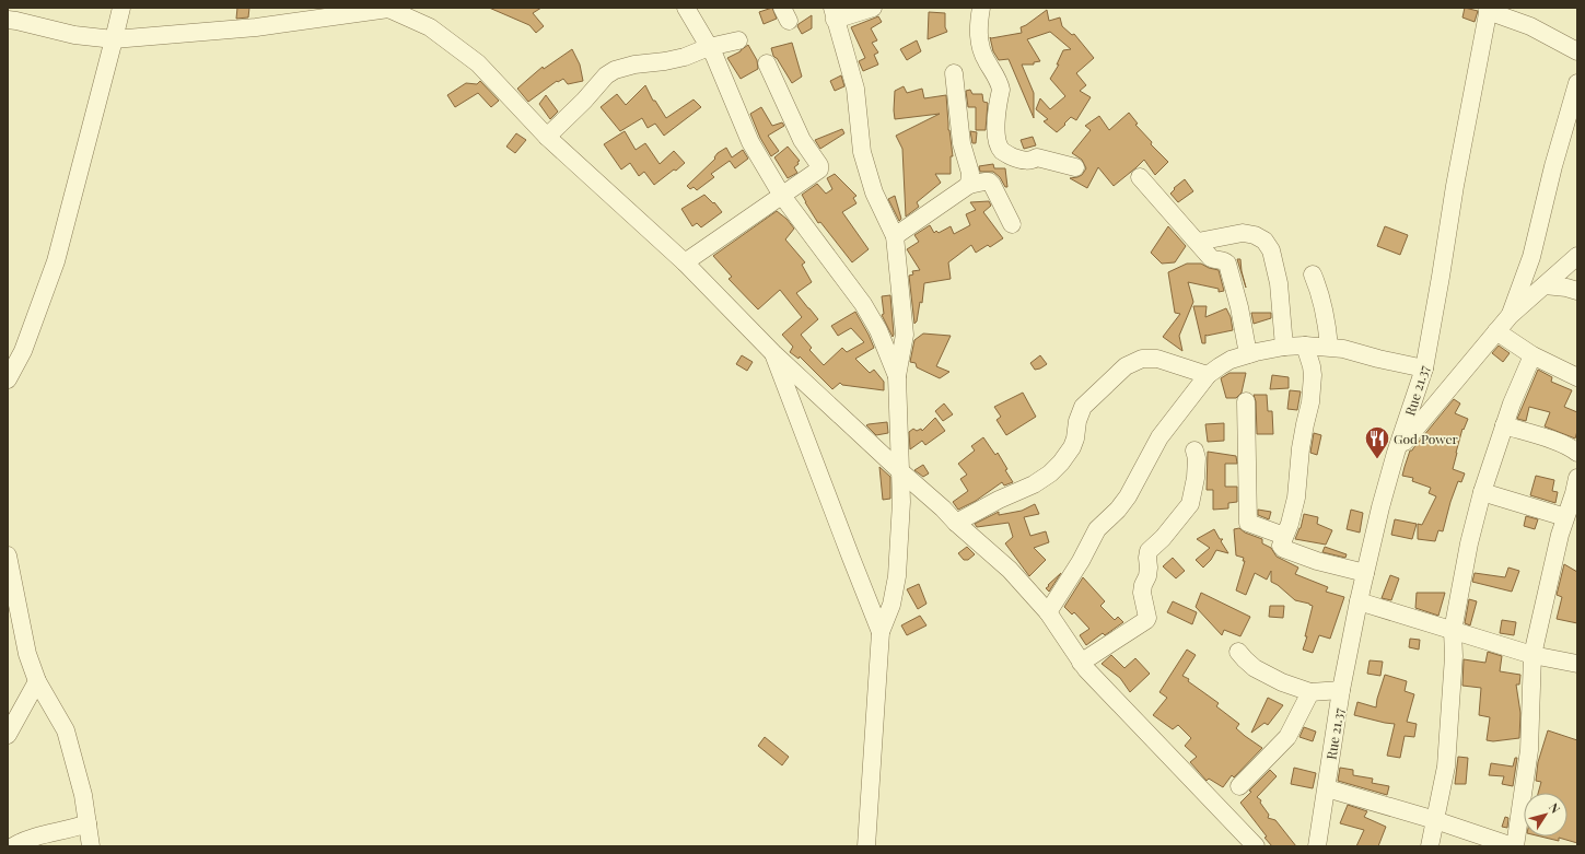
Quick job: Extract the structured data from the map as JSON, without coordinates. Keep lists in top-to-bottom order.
{
  "streets": {
    "street": ["Rue 21.37"]
  },
  "places": {
    "restaurant": ["God Power"]
  },
  "north": "top right"
}
